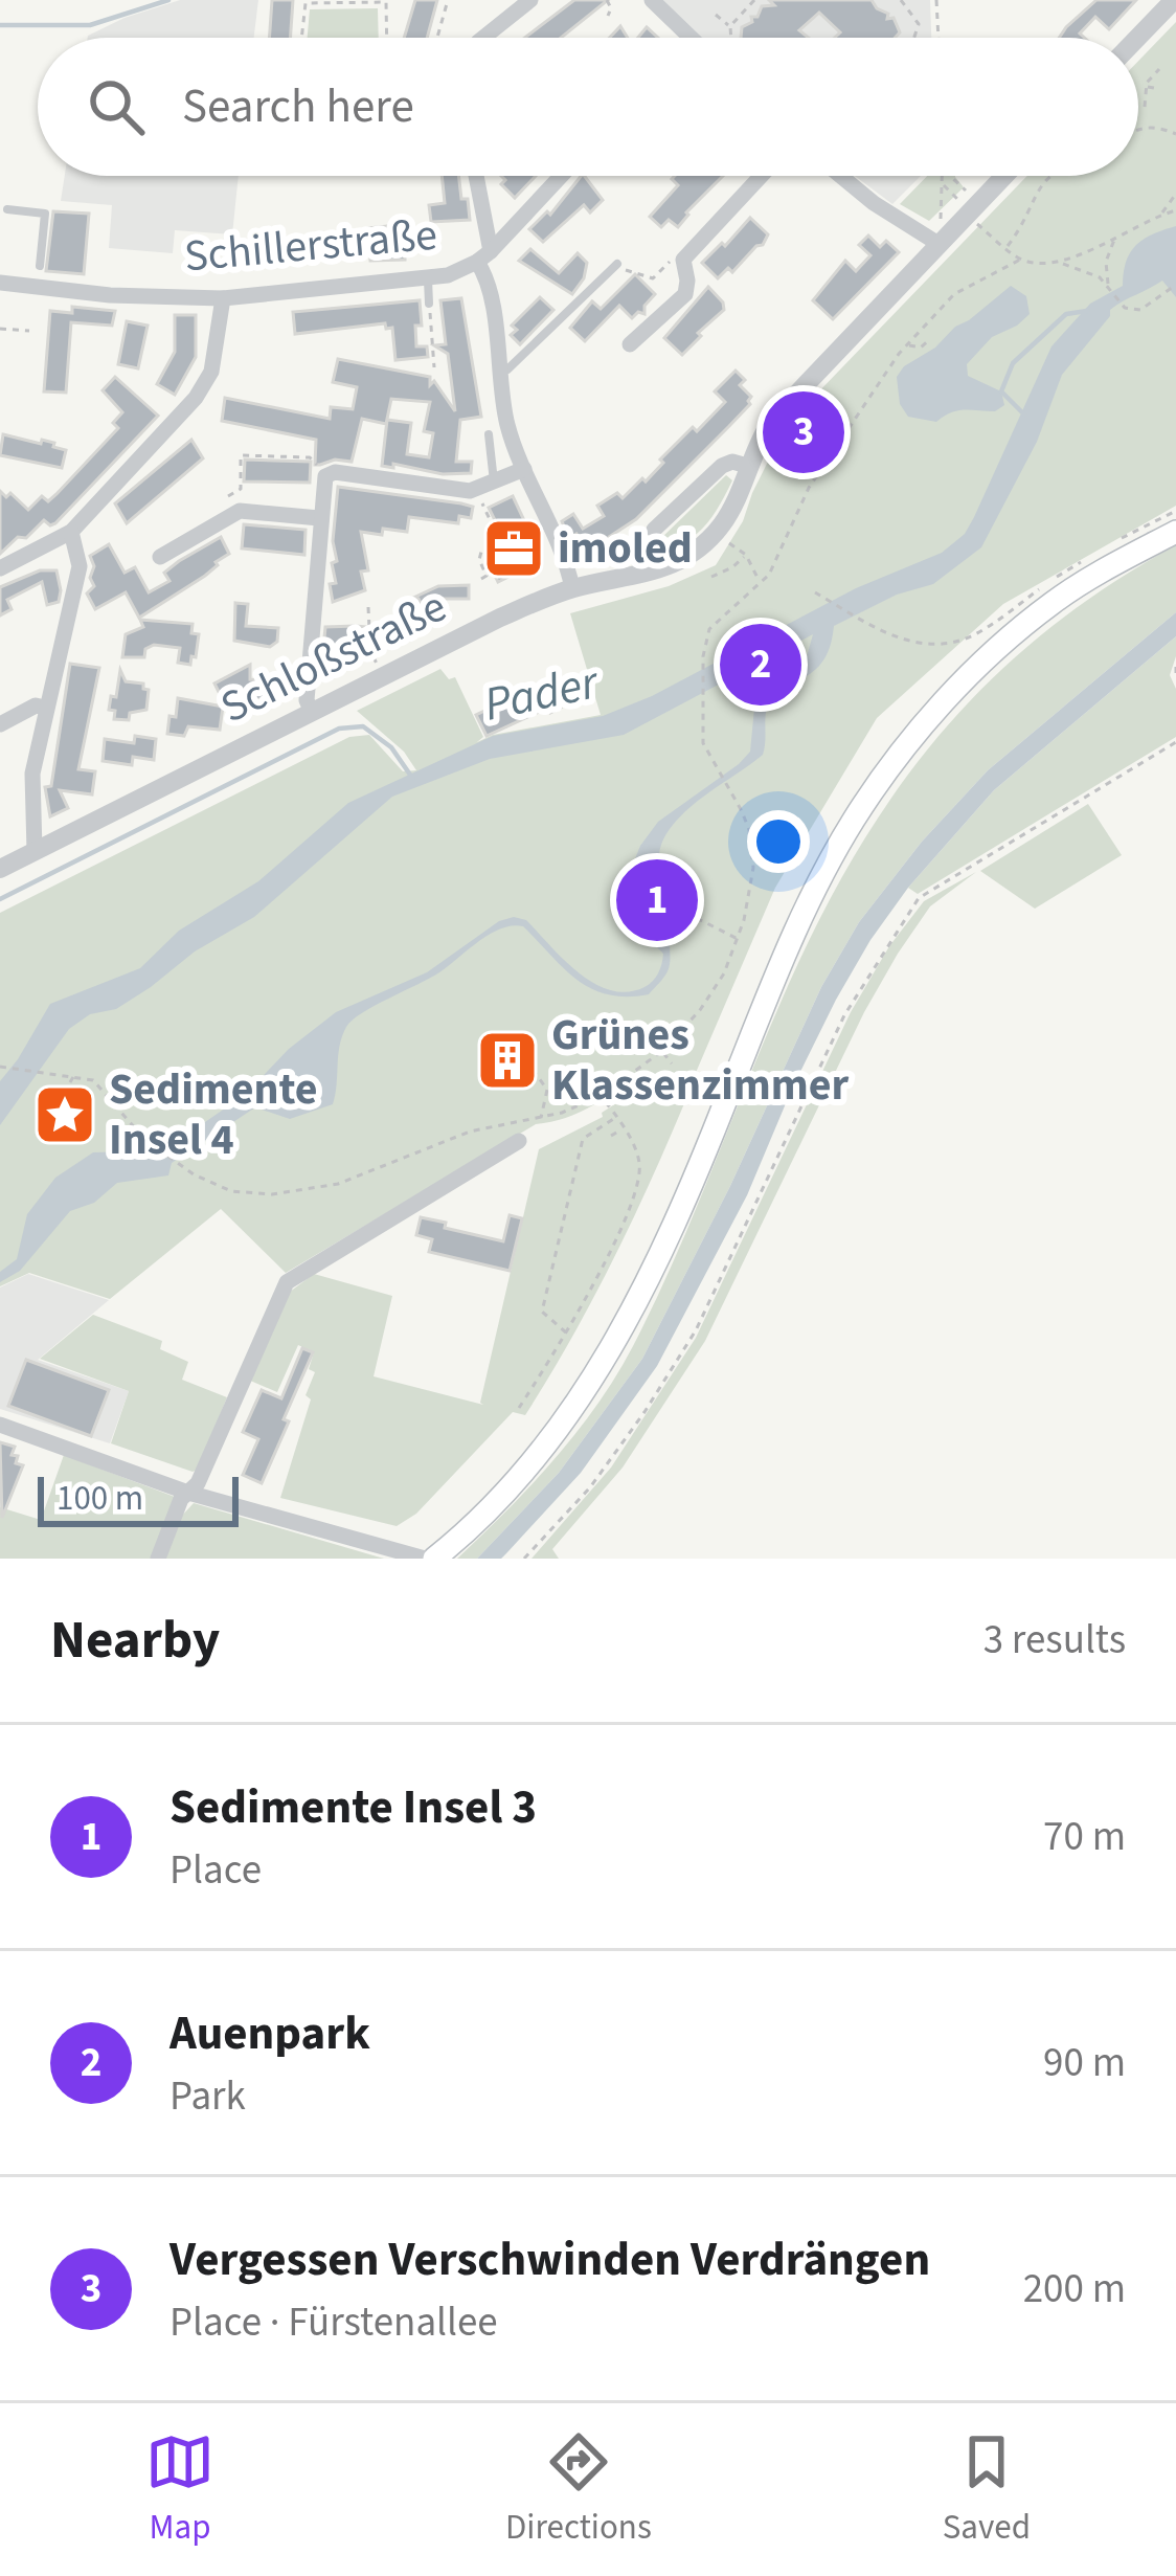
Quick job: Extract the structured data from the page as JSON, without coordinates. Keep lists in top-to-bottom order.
{
  "streets": {
    "street": ["Schillerstraße", "Schloßstraße"]
  },
  "water": ["Pader"],
  "places": {
    "office": ["imoled"],
    "building": ["Grünes Klassenzimmer"],
    "place": ["Sedimente Insel 4"]
  },
  "scale_bar": "100 m",
  "page": {
    "search": "Search here",
    "pins": ["3", "2", "1"],
    "scale": "100 m",
    "heading": ["Nearby", "3 results"],
    "list": [
      {
        "mark": "1",
        "name": "Sedimente Insel 3",
        "note": "Place",
        "value": "70 m"
      },
      {
        "mark": "2",
        "name": "Auenpark",
        "note": "Park",
        "value": "90 m"
      },
      {
        "mark": "3",
        "name": "Vergessen Verschwinden Verdrängen",
        "note": "Place · Fürstenallee",
        "value": "200 m"
      }
    ],
    "nav": ["Map", "Directions", "Saved"]
  }
}
